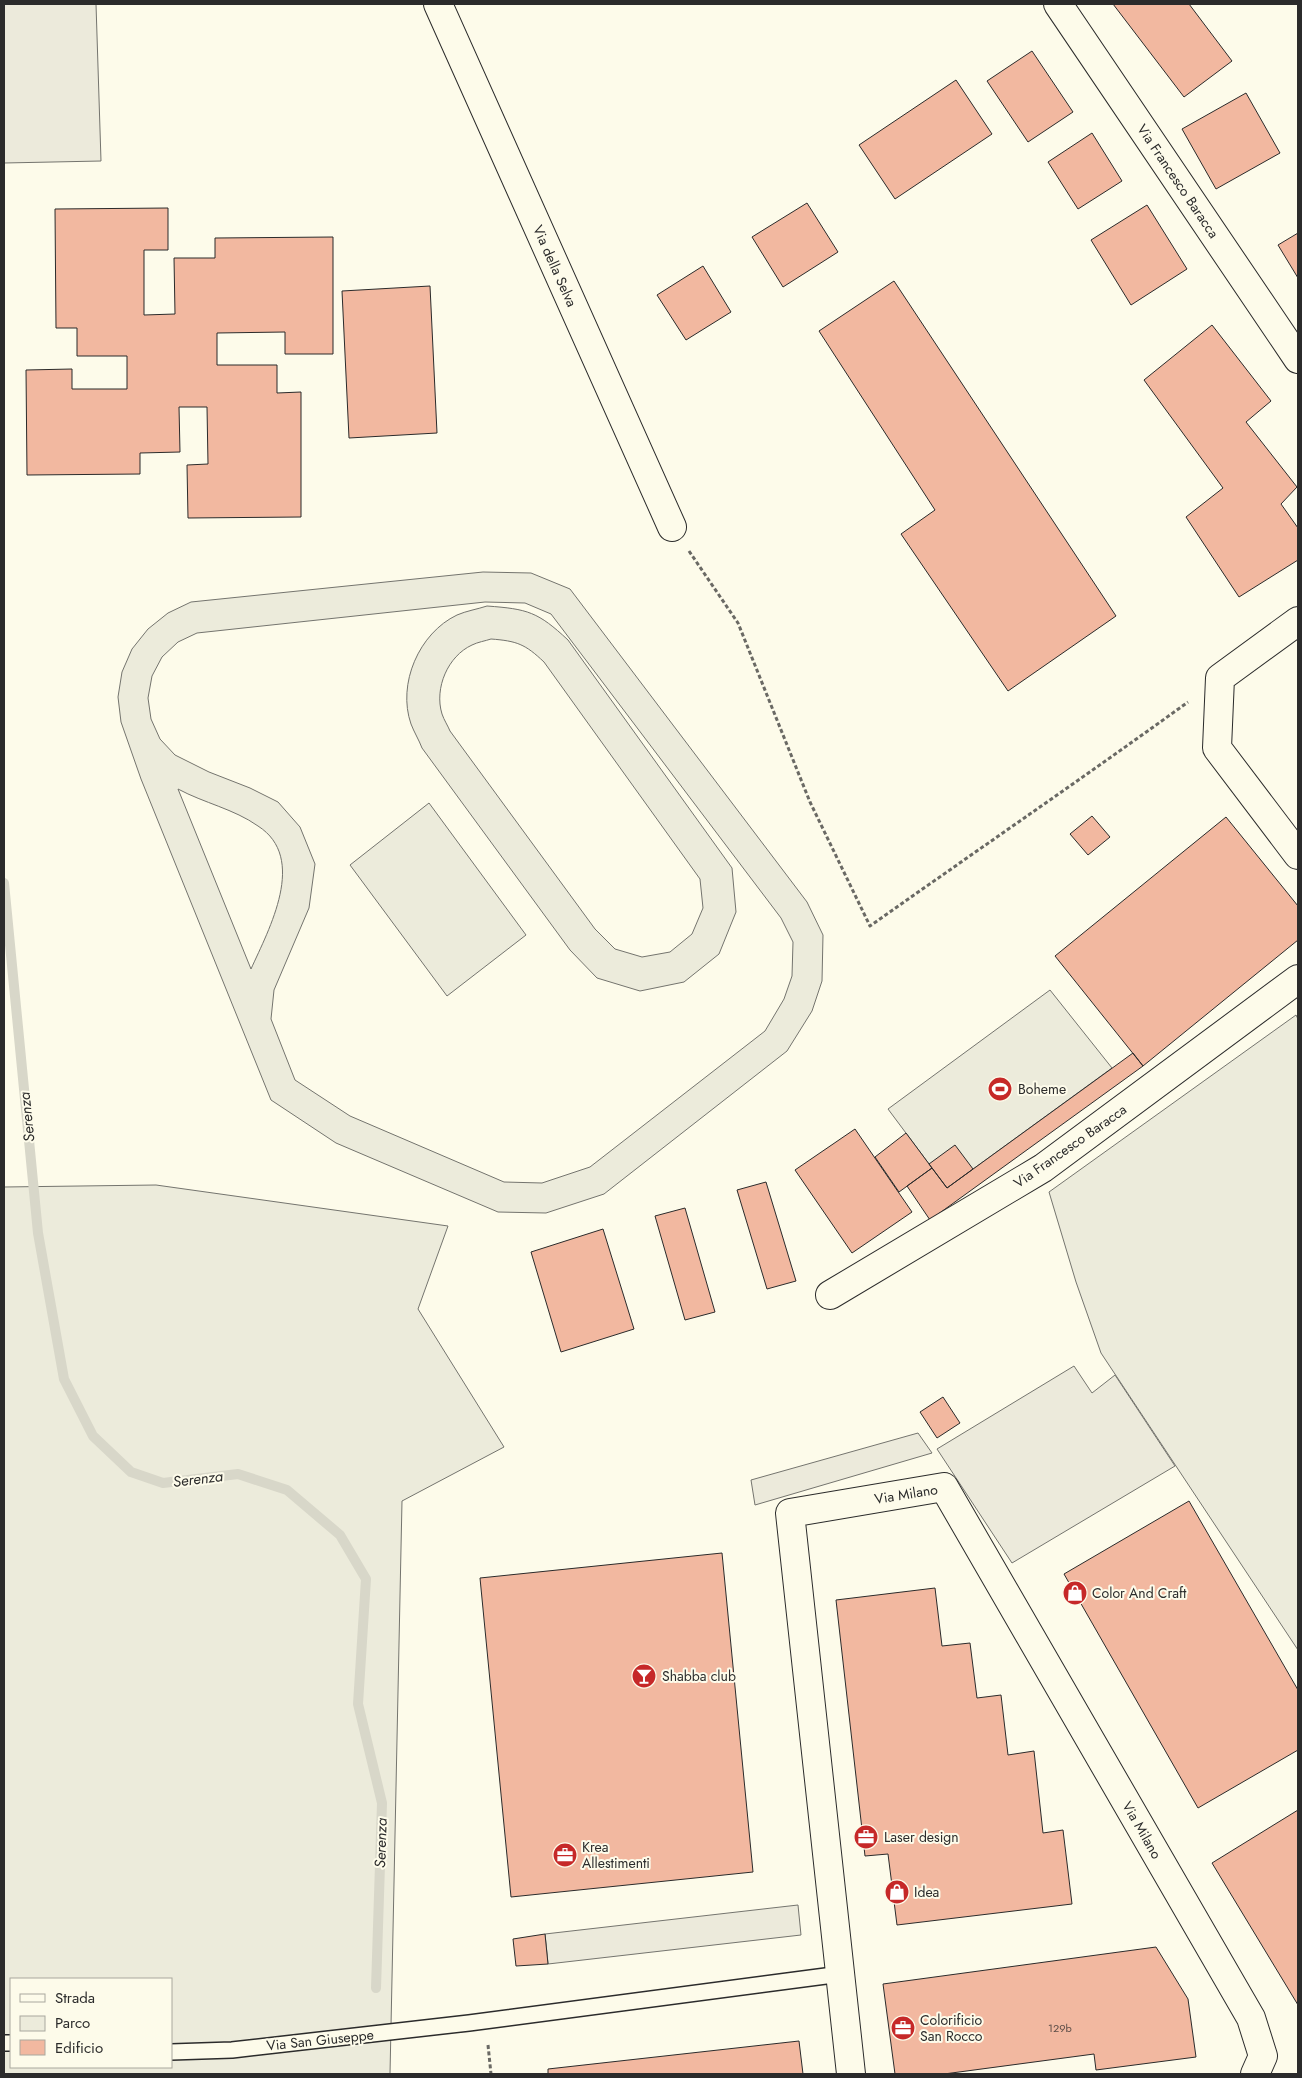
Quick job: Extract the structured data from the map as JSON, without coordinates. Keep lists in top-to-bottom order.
{
  "streets": {
    "street": ["Via Francesco Baracca", "Via della Selva", "Via Milano"],
    "lane": ["Via San Giuseppe"]
  },
  "crossings": [
    ["Via Milano", "Via San Giuseppe"]
  ],
  "water": ["Serenza"],
  "places": {
    "sports": ["Boheme"],
    "shop": ["Color And Craft", "Idea"],
    "bar": ["Shabba club"],
    "office": ["Laser design", "Krea Allestimenti", "Colorificio San Rocco"]
  },
  "house_numbers": ["129b"],
  "legend": ["Strada", "Parco", "Edificio"]
}
